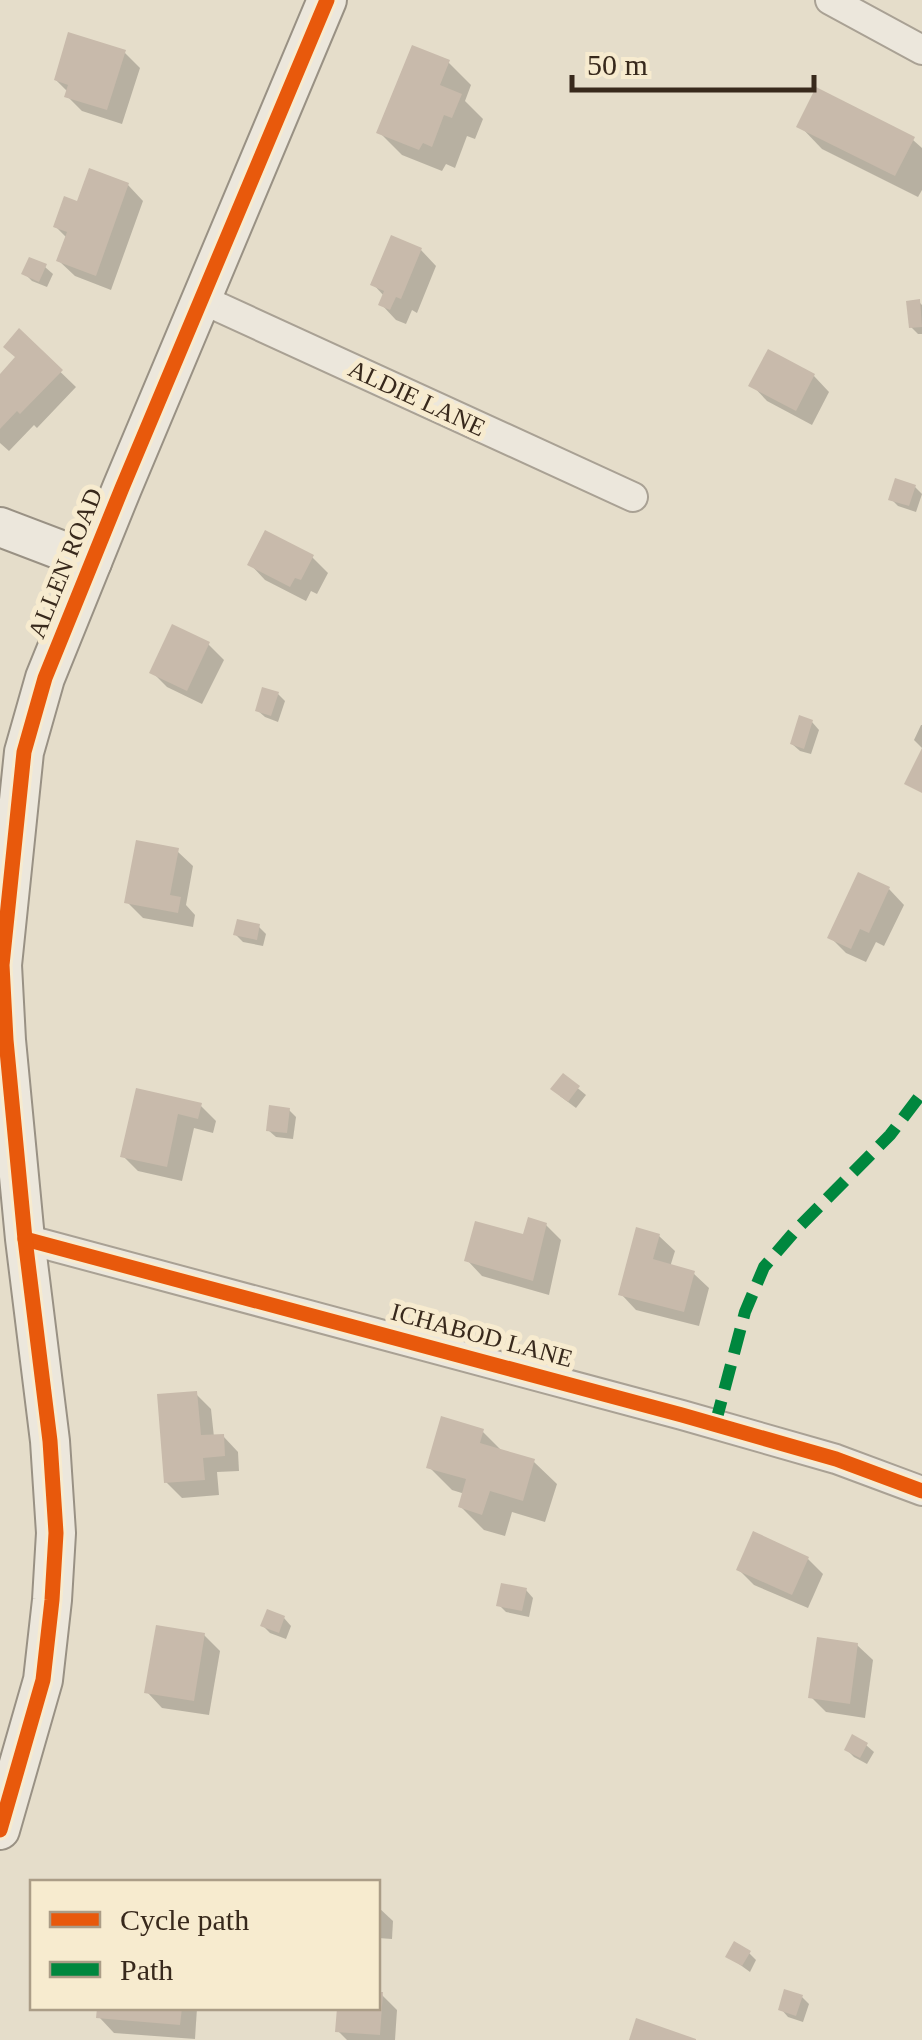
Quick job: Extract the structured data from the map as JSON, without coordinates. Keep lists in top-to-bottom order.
{
  "streets": {
    "street": ["ALDIE LANE", "ALLEN ROAD", "ICHABOD LANE"]
  },
  "crossings": [
    ["ALDIE LANE", "ALLEN ROAD"],
    ["ALLEN ROAD", "ICHABOD LANE"]
  ],
  "legend": ["Cycle path", "Path"],
  "scale_bar": "50 m"
}
